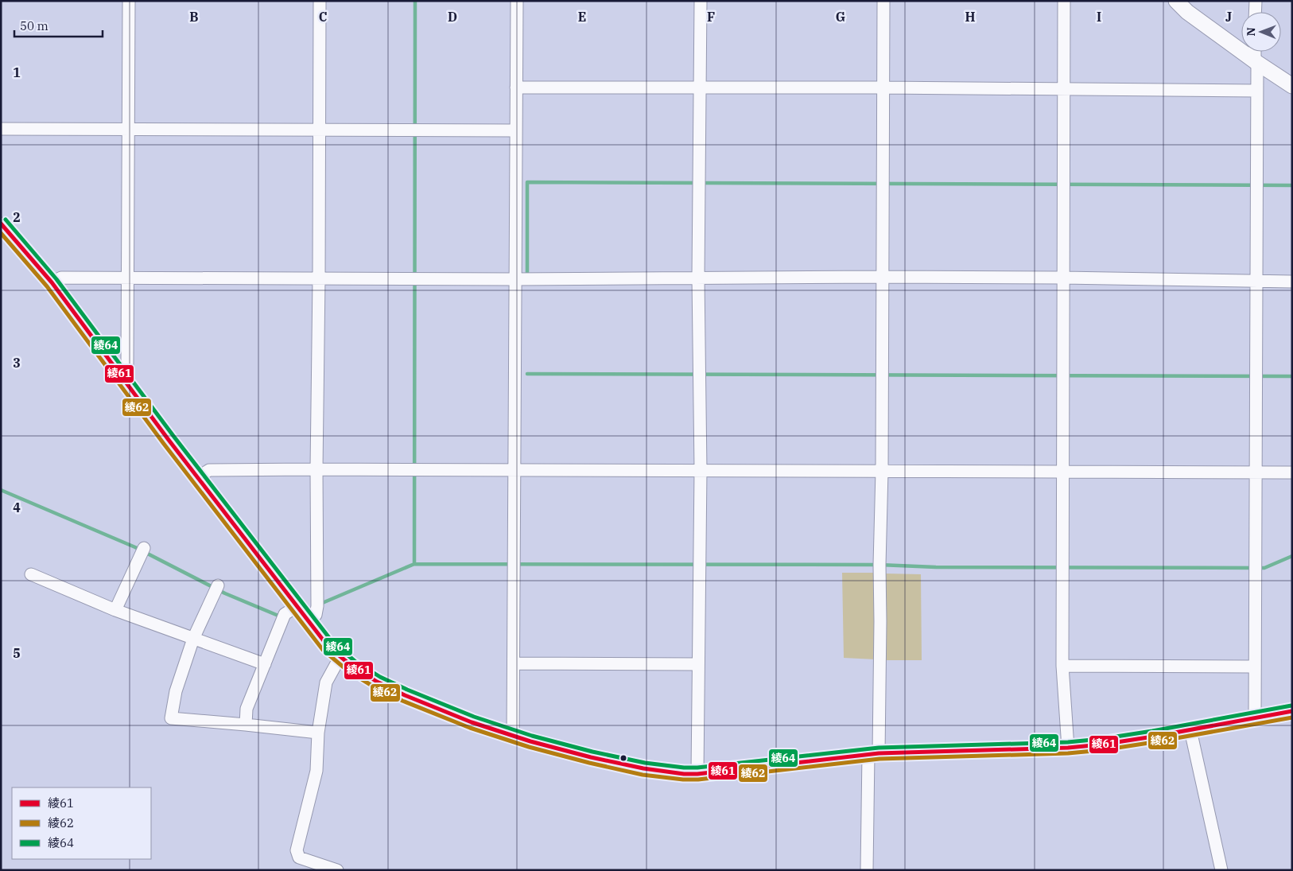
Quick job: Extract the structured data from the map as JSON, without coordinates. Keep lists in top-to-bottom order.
{
  "lines": ["transit line 綾64", "transit line 綾61", "transit line 綾62"],
  "legend": ["綾61", "綾62", "綾64"],
  "scale_bar": "50 m",
  "north": "left",
  "grid": {
    "columns": [
      "B",
      "C",
      "D",
      "E",
      "F",
      "G",
      "H",
      "I",
      "J"
    ],
    "rows": [
      "1",
      "2",
      "3",
      "4",
      "5"
    ]
  }
}
